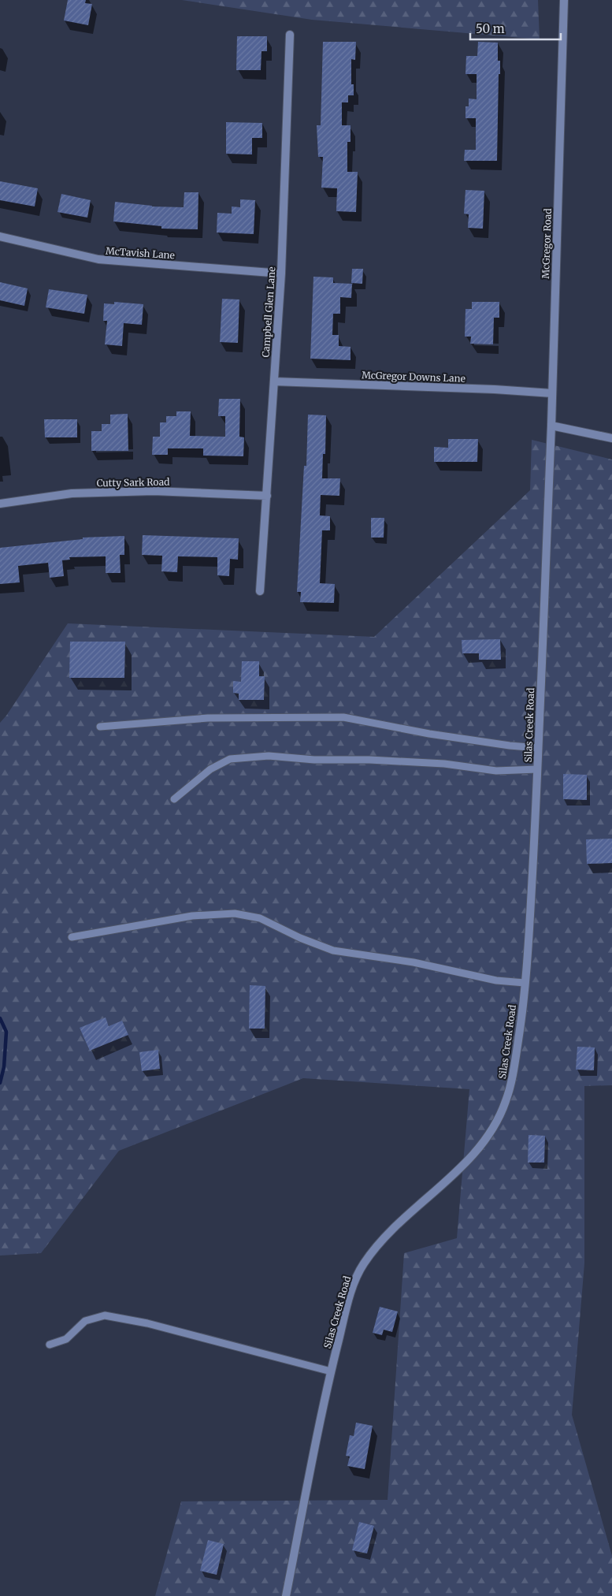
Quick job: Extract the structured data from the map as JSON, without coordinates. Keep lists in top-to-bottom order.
{
  "streets": {
    "street": [
      "McGregor Road",
      "McTavish Lane",
      "Campbell Glen Lane",
      "McGregor Downs Lane",
      "Cutty Sark Road",
      "Silas Creek Road"
    ]
  },
  "crossings": [
    ["McGregor Road", "McGregor Downs Lane"],
    ["McGregor Road", "Silas Creek Road"],
    ["McTavish Lane", "Campbell Glen Lane"],
    ["Campbell Glen Lane", "McGregor Downs Lane"],
    ["Campbell Glen Lane", "Cutty Sark Road"]
  ],
  "scale_bar": "50 m"
}
